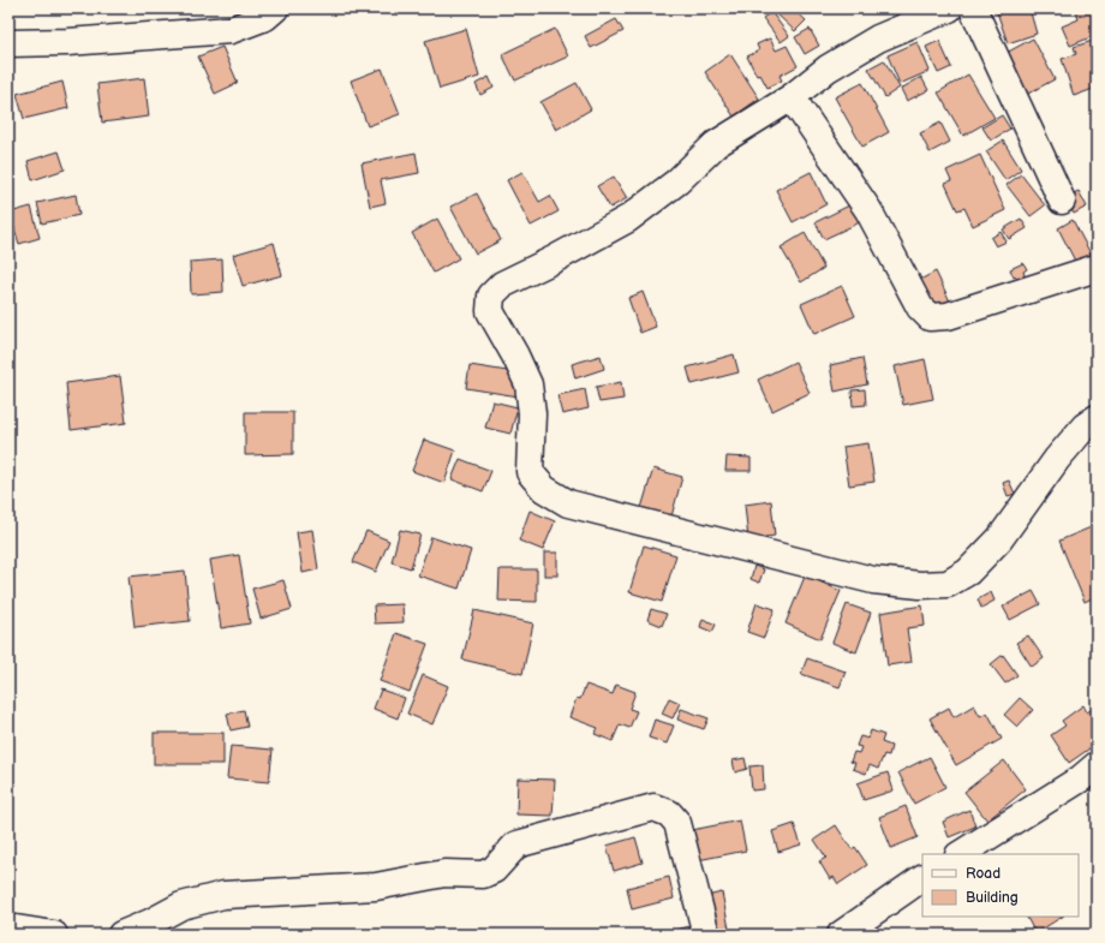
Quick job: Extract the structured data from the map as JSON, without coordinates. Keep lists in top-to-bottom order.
{
  "legend": ["Road", "Building"]
}
